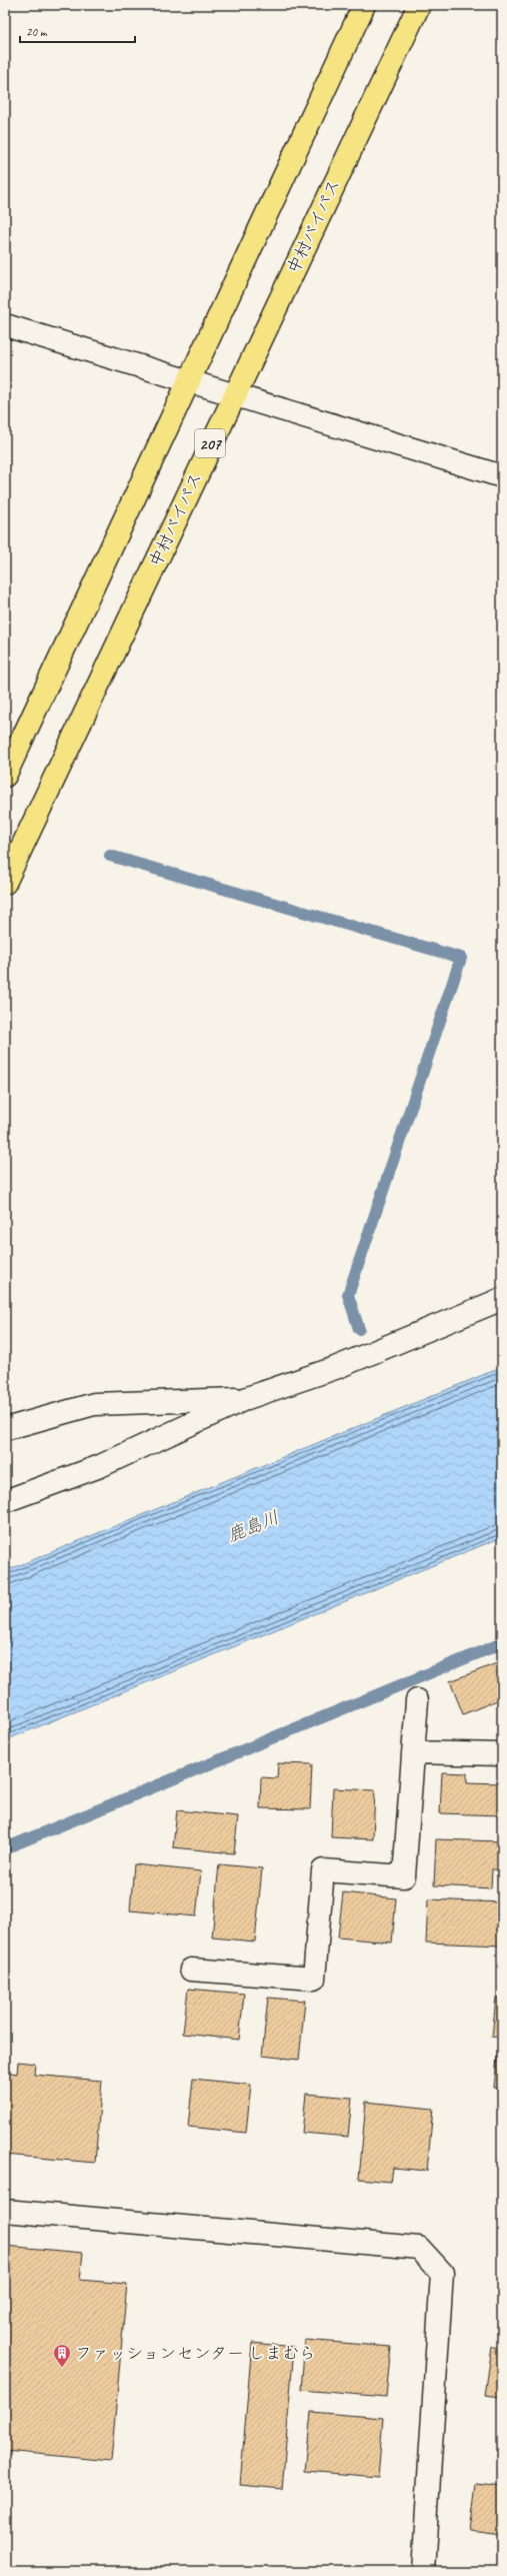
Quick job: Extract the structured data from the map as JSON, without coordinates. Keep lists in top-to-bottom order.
{
  "streets": {
    "highway": ["中村バイパス", "207"]
  },
  "water": ["鹿島川"],
  "places": {
    "building": ["ファッションセンター しまむら"]
  },
  "scale_bar": "20 m"
}
